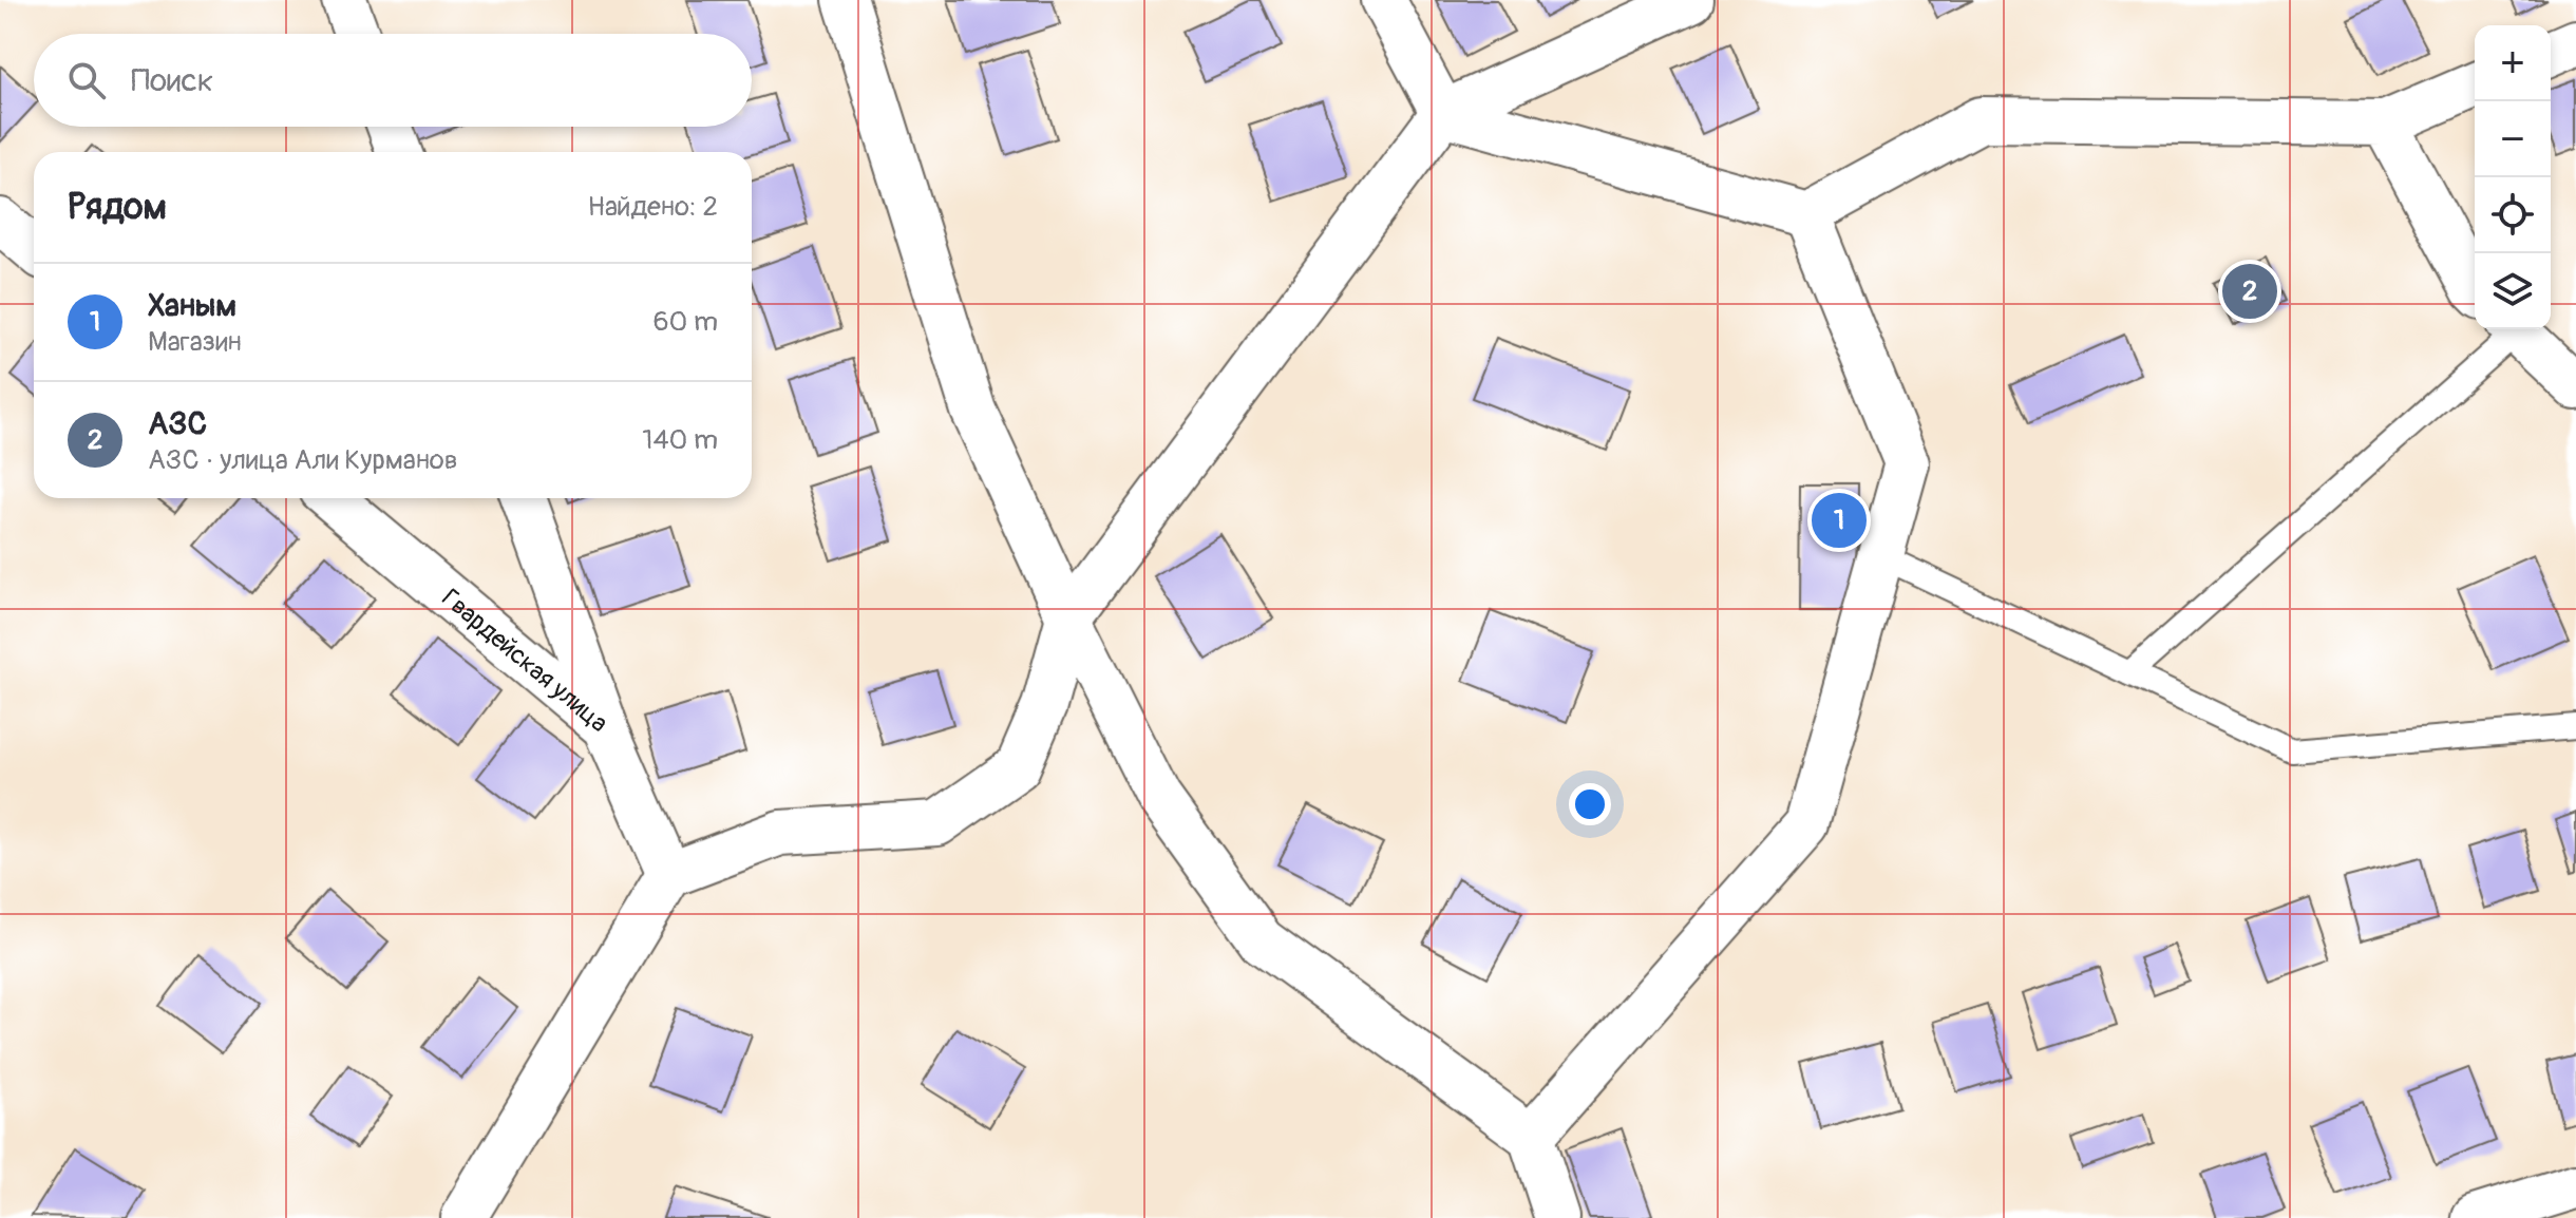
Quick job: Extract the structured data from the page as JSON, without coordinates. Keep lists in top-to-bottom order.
{
  "streets": {
    "street": ["Гвардейская улица"]
  },
  "page": {
    "map_buttons": ["+", "−"],
    "search": "Поиск",
    "heading": ["Рядом", "Найдено: 2"],
    "pins": ["2", "1"],
    "list": [
      {
        "mark": "1",
        "name": "Ханым",
        "note": "Магазин",
        "value": "60 m"
      },
      {
        "mark": "2",
        "name": "АЗС",
        "note": "АЗС · улица Али Курманов",
        "value": "140 m"
      }
    ]
  }
}
